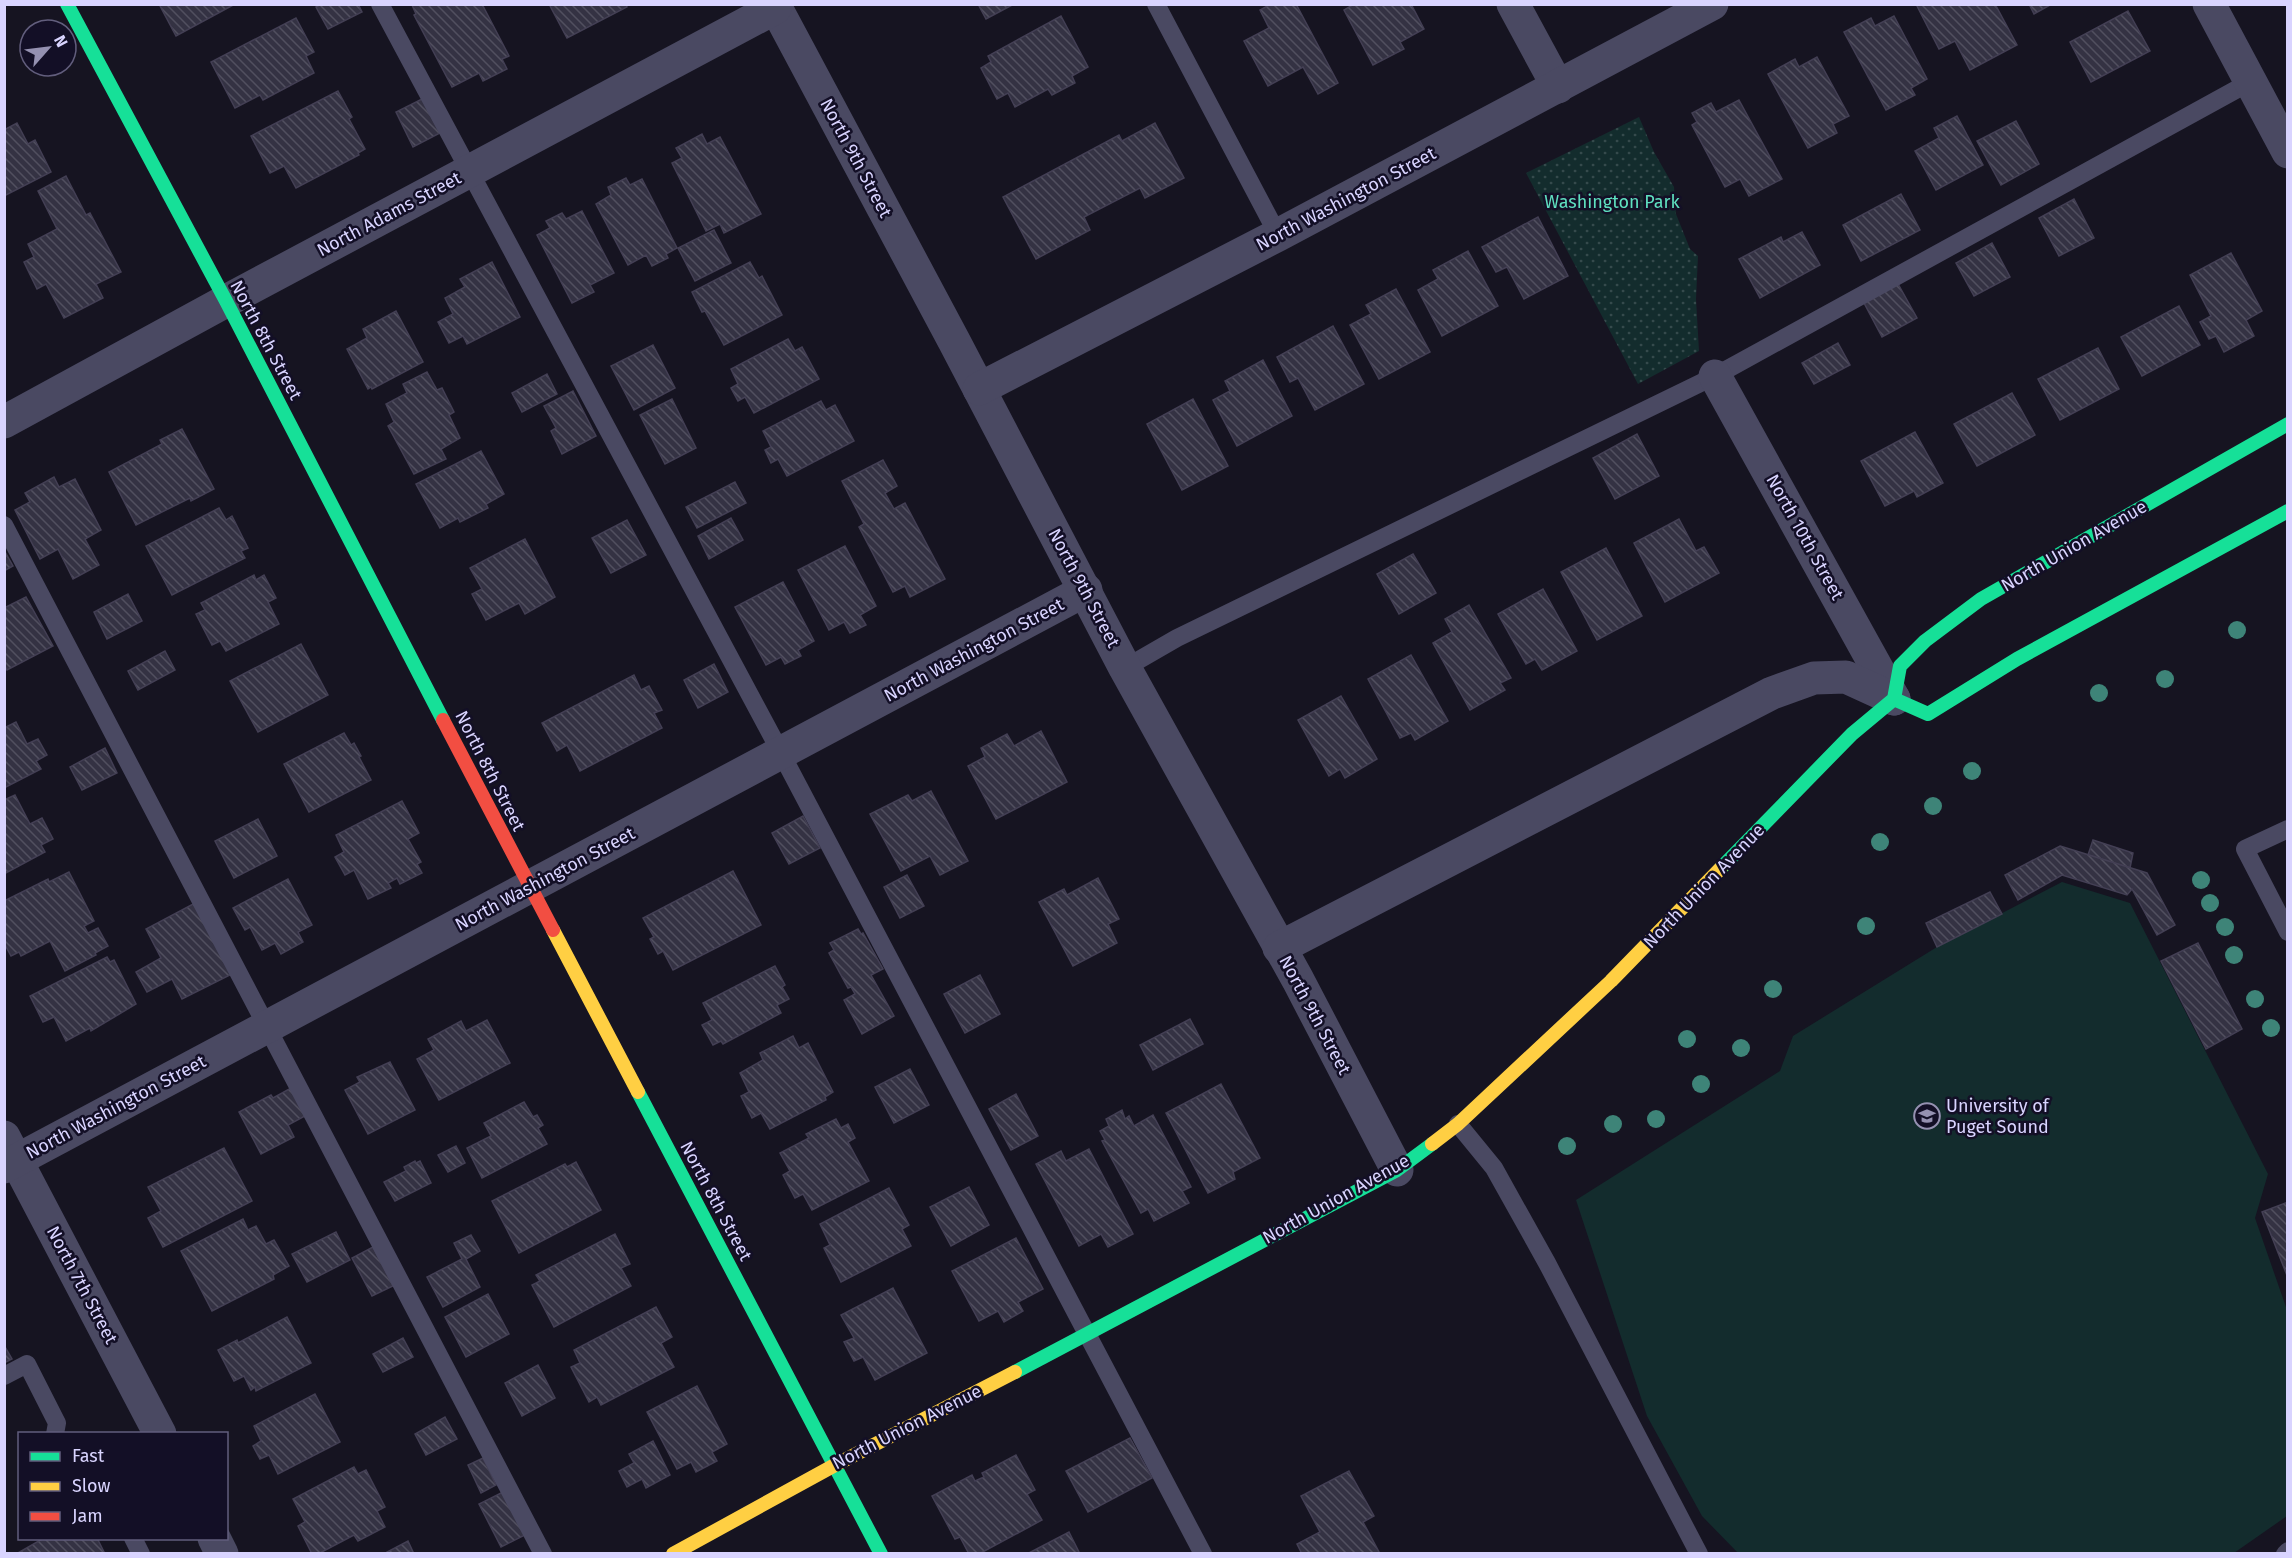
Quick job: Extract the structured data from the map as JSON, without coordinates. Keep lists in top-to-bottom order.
{
  "streets": {
    "street": [
      "North 9th Street",
      "North Washington Street",
      "North Adams Street",
      "North 8th Street",
      "North 10th Street",
      "North Union Avenue",
      "North 7th Street"
    ]
  },
  "crossings": [
    ["North 9th Street", "North Washington Street"],
    ["North 9th Street", "North Adams Street"],
    ["North 9th Street", "North Union Avenue"],
    ["North Washington Street", "North 8th Street"],
    ["North Washington Street", "North 7th Street"],
    ["North Adams Street", "North 8th Street"],
    ["North 8th Street", "North Union Avenue"],
    ["North 10th Street", "North Union Avenue"]
  ],
  "parks": ["Washington Park"],
  "places": {
    "school or university": ["University of Puget Sound"]
  },
  "legend": ["Fast", "Slow", "Jam"],
  "north": "top right"
}
